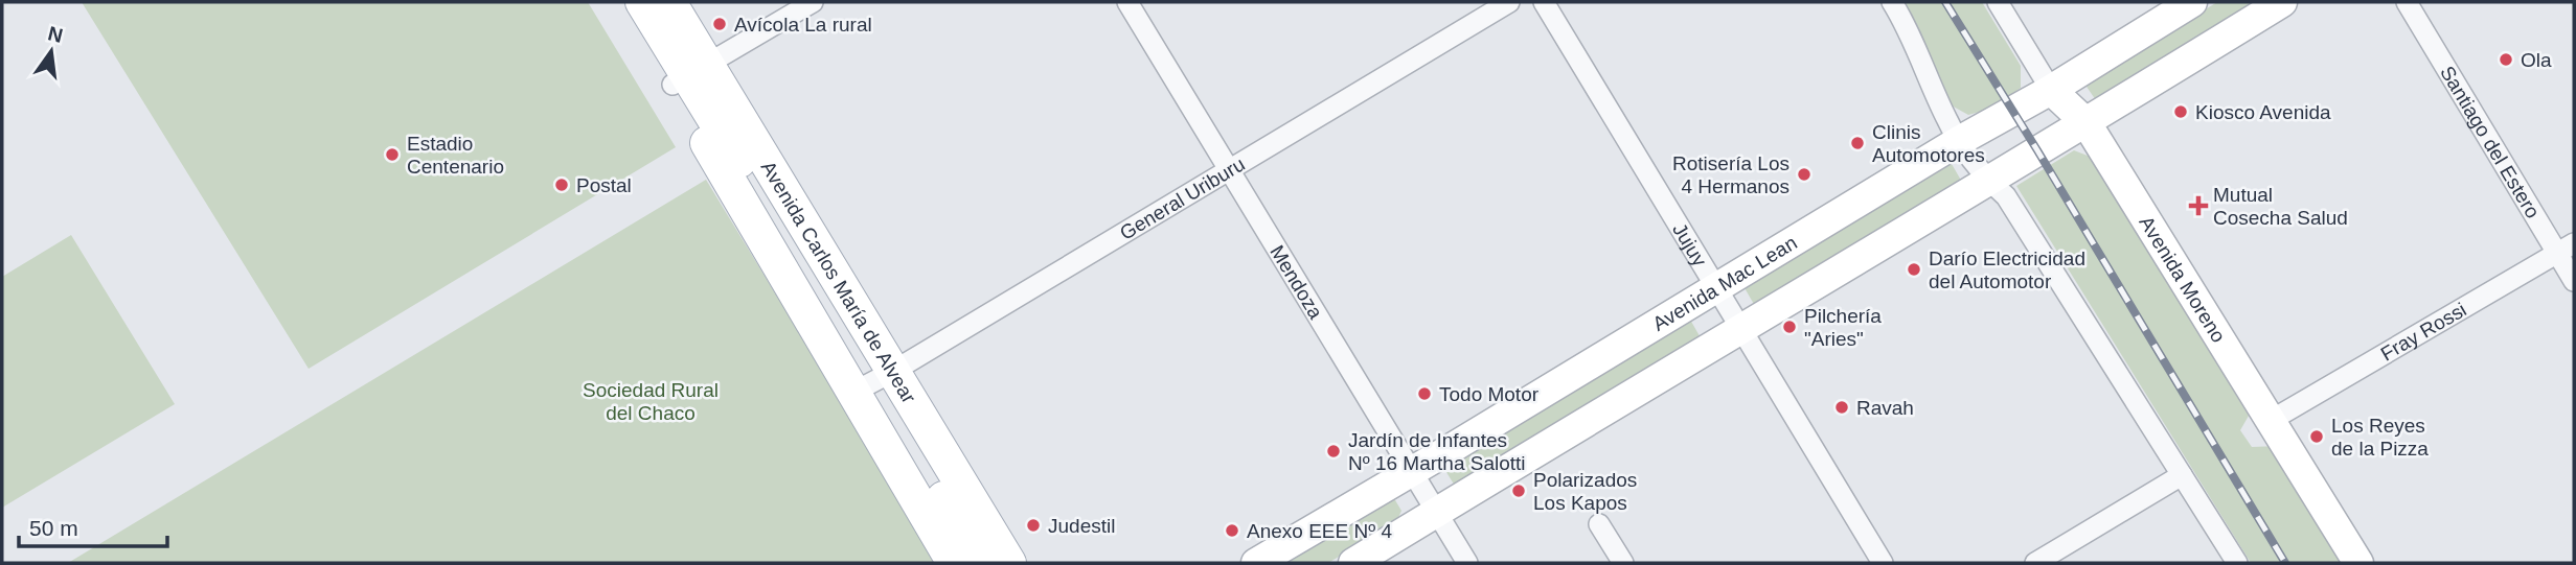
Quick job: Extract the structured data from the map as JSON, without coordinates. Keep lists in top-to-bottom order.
{
  "streets": {
    "main road": ["Avenida Moreno", "Avenida Carlos María de Alvear", "Avenida Mac Lean"],
    "street": [
      "Santiago del Estero",
      "General Uriburu",
      "Jujuy",
      "Mendoza",
      "Fray Rossi"
    ]
  },
  "crossings": [
    ["Santiago del Estero", "Fray Rossi"],
    ["General Uriburu", "Mendoza"],
    ["General Uriburu", "Avenida Carlos María de Alvear"],
    ["Jujuy", "Avenida Mac Lean"],
    ["Avenida Moreno", "Avenida Mac Lean"],
    ["Avenida Moreno", "Fray Rossi"],
    ["Mendoza", "Avenida Mac Lean"]
  ],
  "parks": ["Sociedad Rural del Chaco"],
  "places": {
    "other": [
      "Avícola La rural",
      "Ola",
      "Kiosco Avenida",
      "Clinis Automotores",
      "Estadio Centenario",
      "Rotisería Los 4 Hermanos",
      "Postal",
      "Darío Electricidad del Automotor",
      "Pilchería \"Aries\"",
      "Todo Motor",
      "Ravah",
      "Los Reyes de la Pizza",
      "Jardín de Infantes Nº 16 Martha Salotti",
      "Polarizados Los Kapos",
      "Judestil",
      "Anexo EEE Nº 4"
    ],
    "health": ["Mutual Cosecha Salud"]
  },
  "scale_bar": "50 m",
  "north": "top"
}
